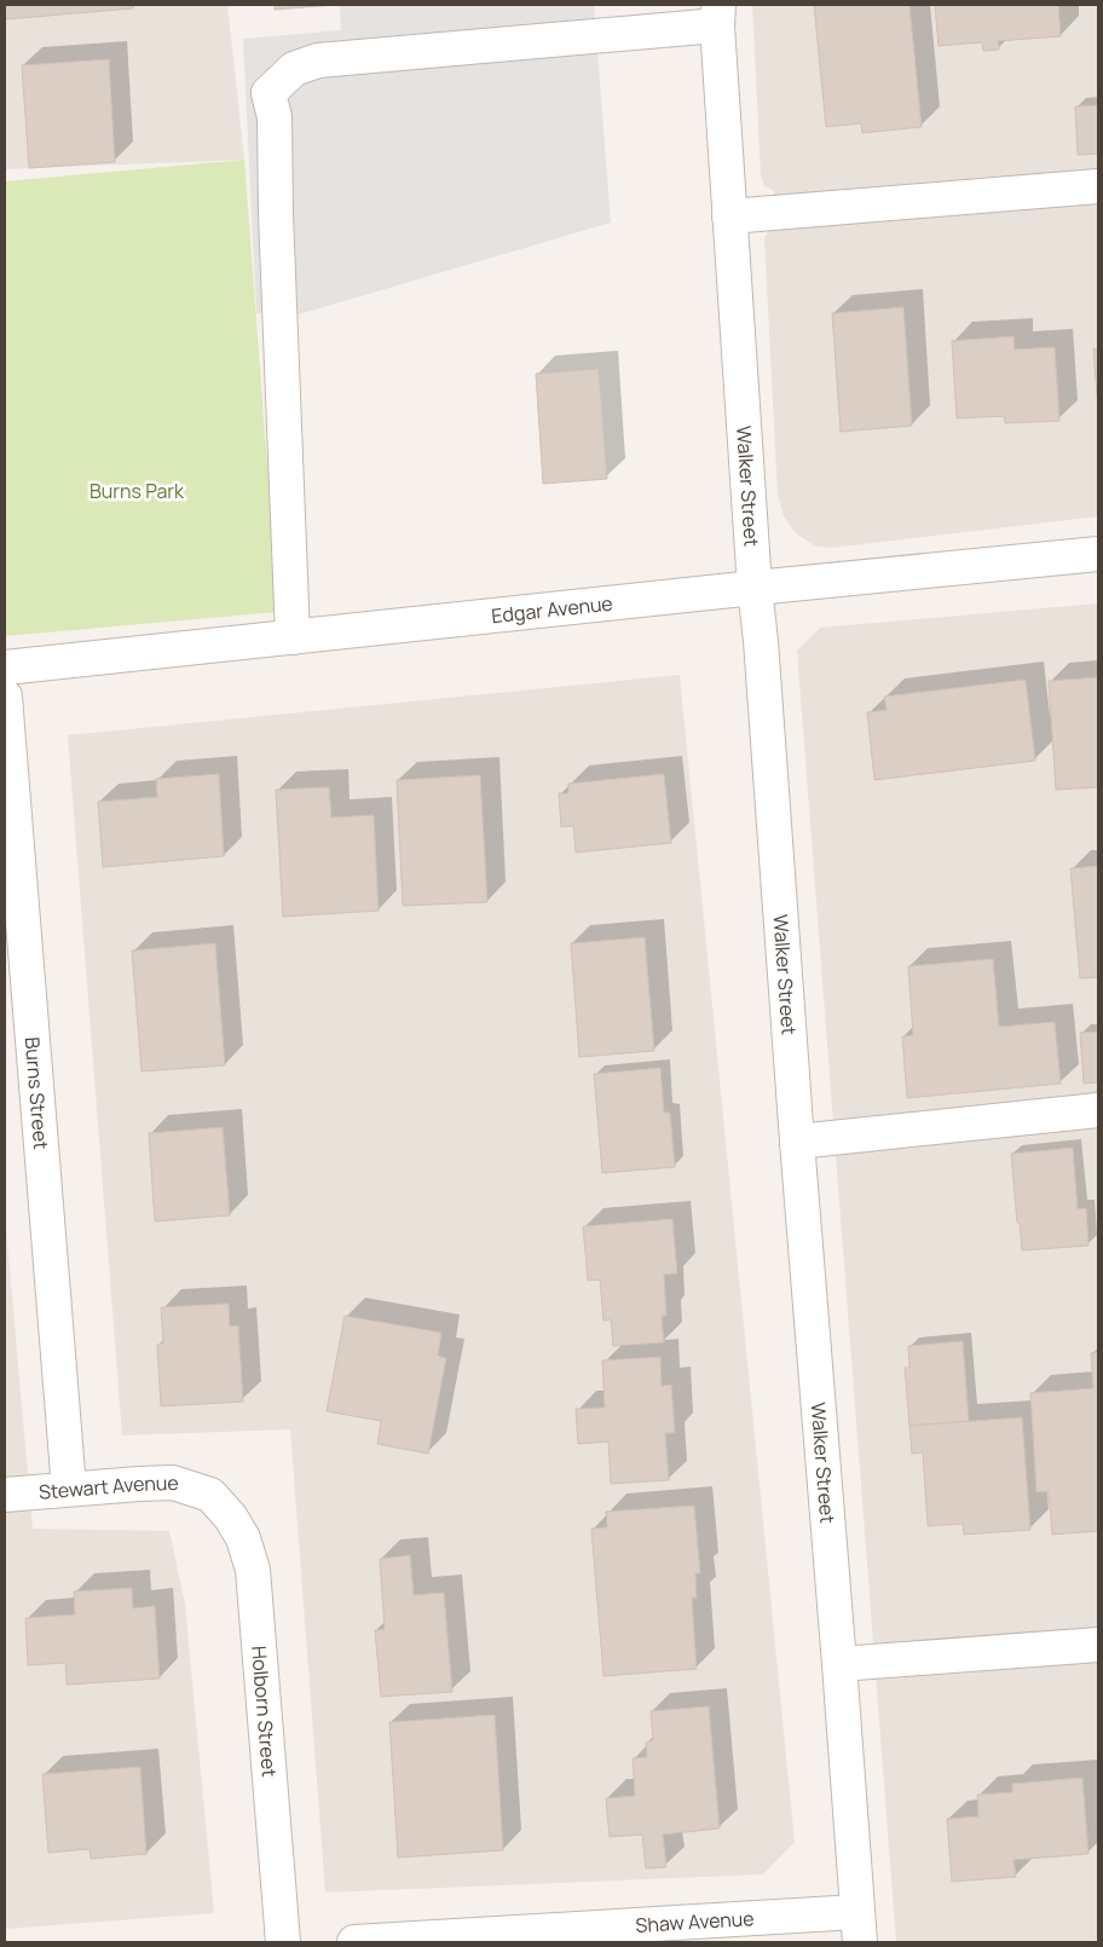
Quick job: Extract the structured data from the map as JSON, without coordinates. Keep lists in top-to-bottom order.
{
  "streets": {
    "street": [
      "Walker Street",
      "Edgar Avenue",
      "Burns Street",
      "Stewart Avenue",
      "Holborn Street",
      "Shaw Avenue"
    ]
  },
  "crossings": [
    ["Walker Street", "Edgar Avenue"],
    ["Walker Street", "Shaw Avenue"],
    ["Burns Street", "Stewart Avenue"],
    ["Stewart Avenue", "Holborn Street"]
  ],
  "parks": ["Burns Park"]
}
